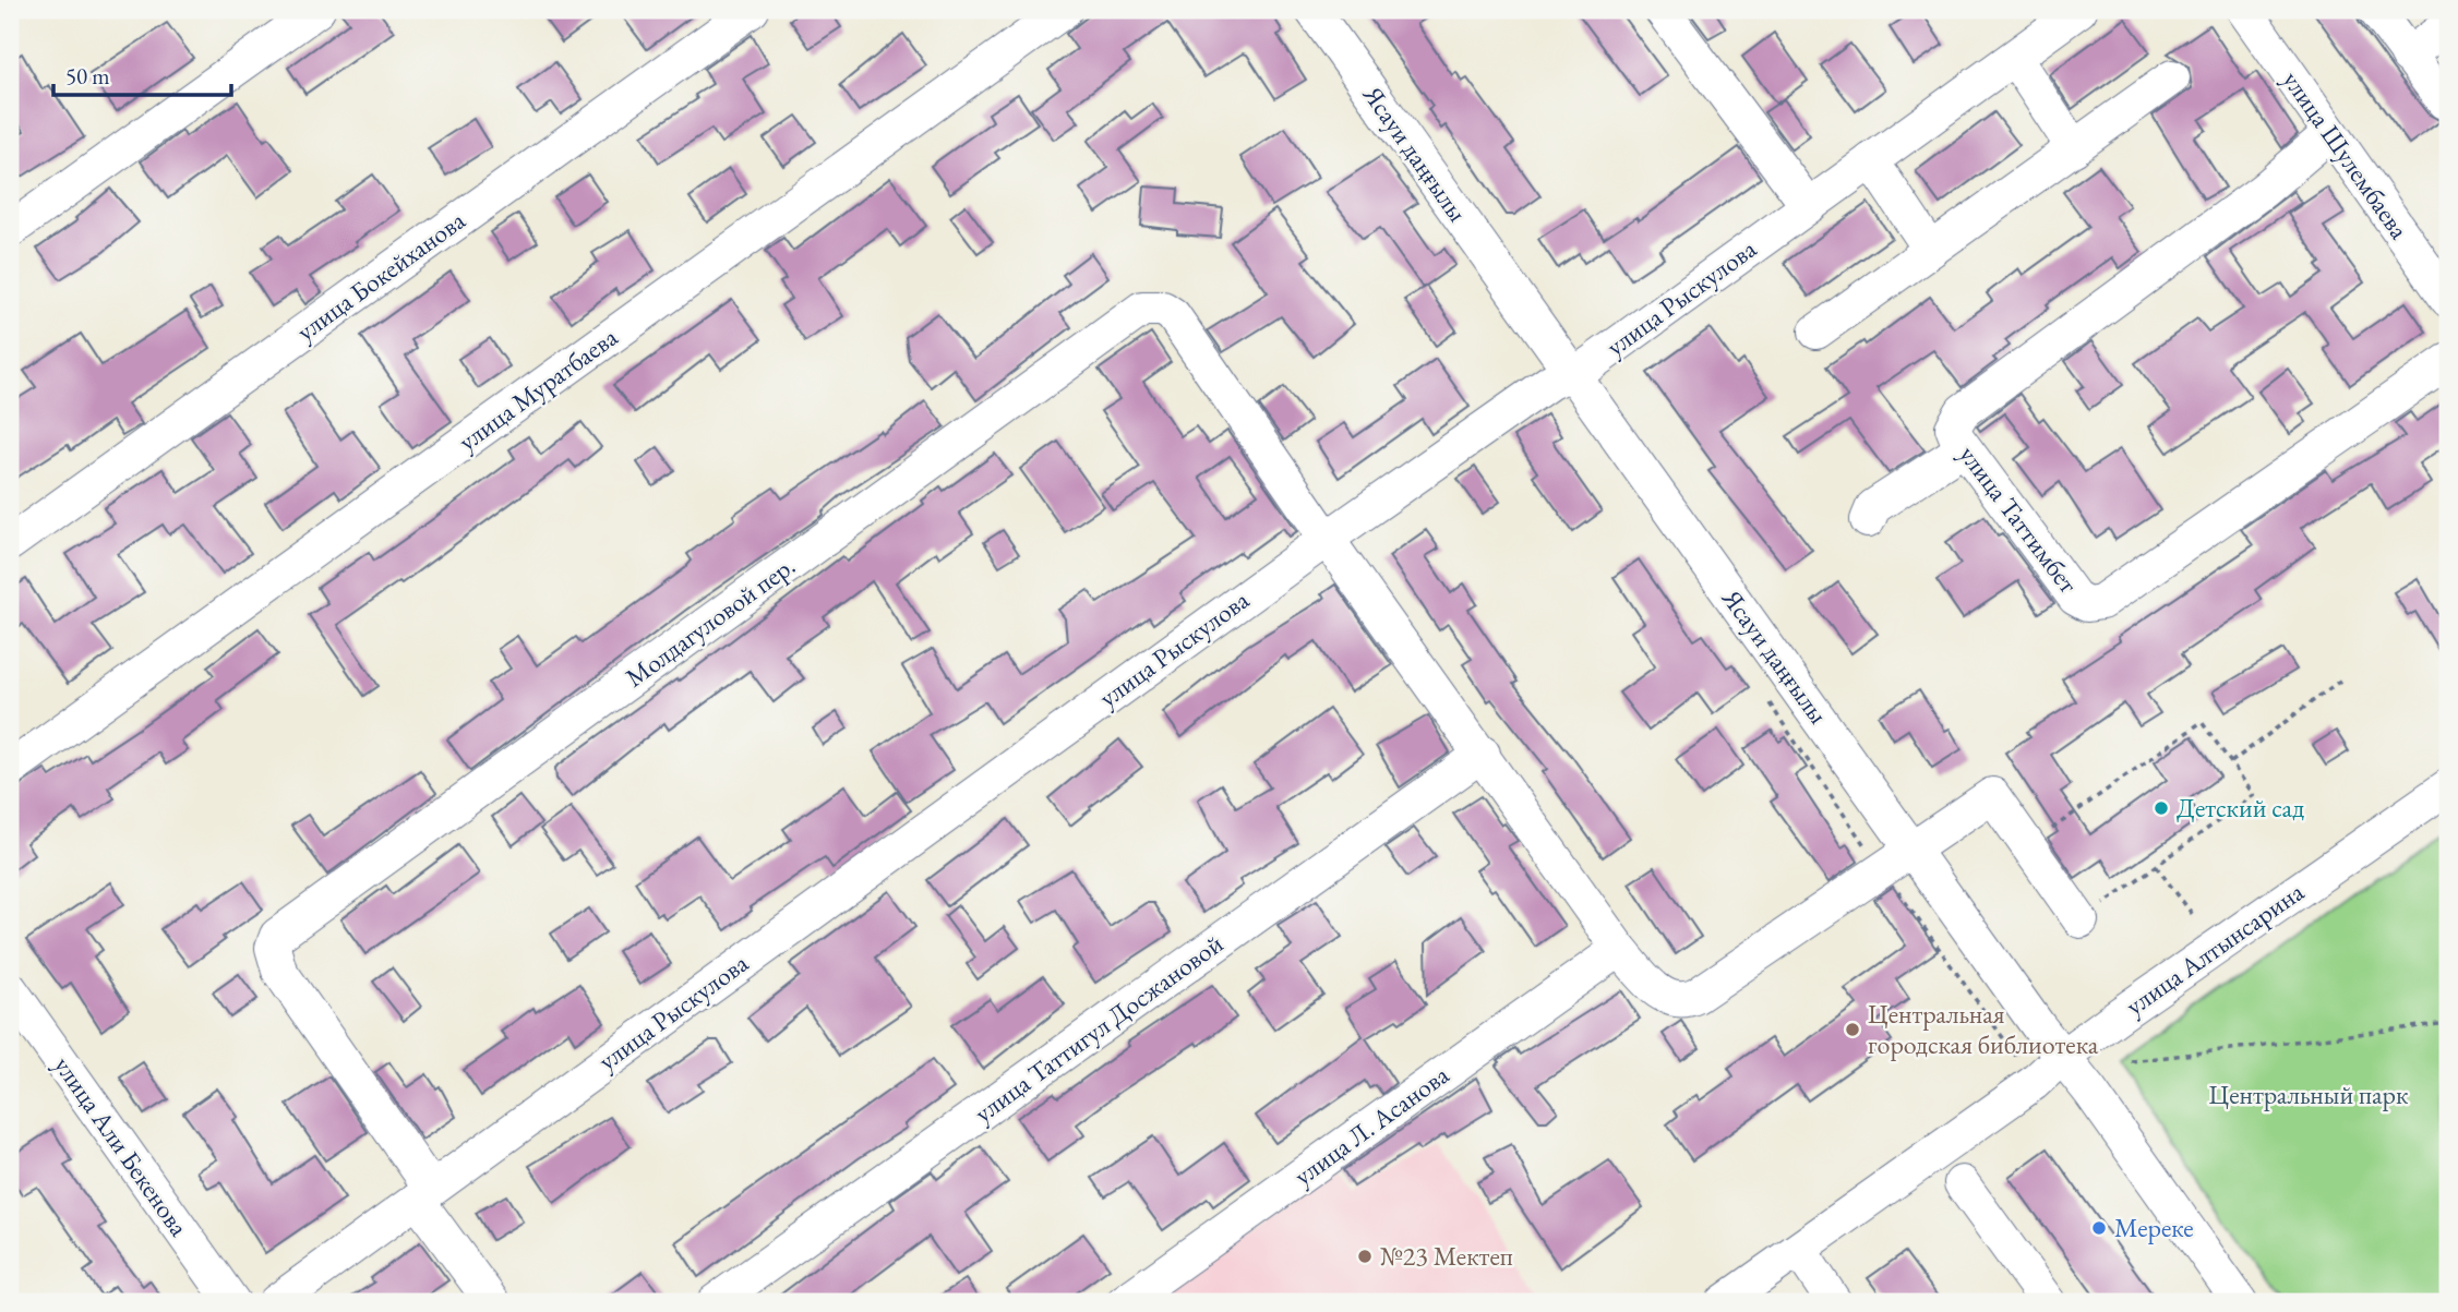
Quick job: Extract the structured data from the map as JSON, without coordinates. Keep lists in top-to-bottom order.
{
  "streets": {
    "street": [
      "Ясауи даңғылы",
      "улица Шулембаева",
      "улица Бокейханова",
      "улица Рыскулова",
      "улица Муратбаева",
      "улица Таттимбет",
      "Молдагуловой пер.",
      "улица Алтынсарина",
      "улица Таттигул Досжановой",
      "улица Л. Асанова",
      "улица Али Бекенова"
    ]
  },
  "crossings": [
    ["Ясауи даңғылы", "улица Рыскулова"],
    ["Ясауи даңғылы", "улица Алтынсарина"],
    ["улица Шулембаева", "улица Таттимбет"],
    ["улица Рыскулова", "Молдагуловой пер."]
  ],
  "parks": ["Центральный парк"],
  "places": [
    "Детский сад",
    "Центральная городская библиотека",
    "Мереке",
    "№23 Мектеп"
  ],
  "scale_bar": "50 m"
}
